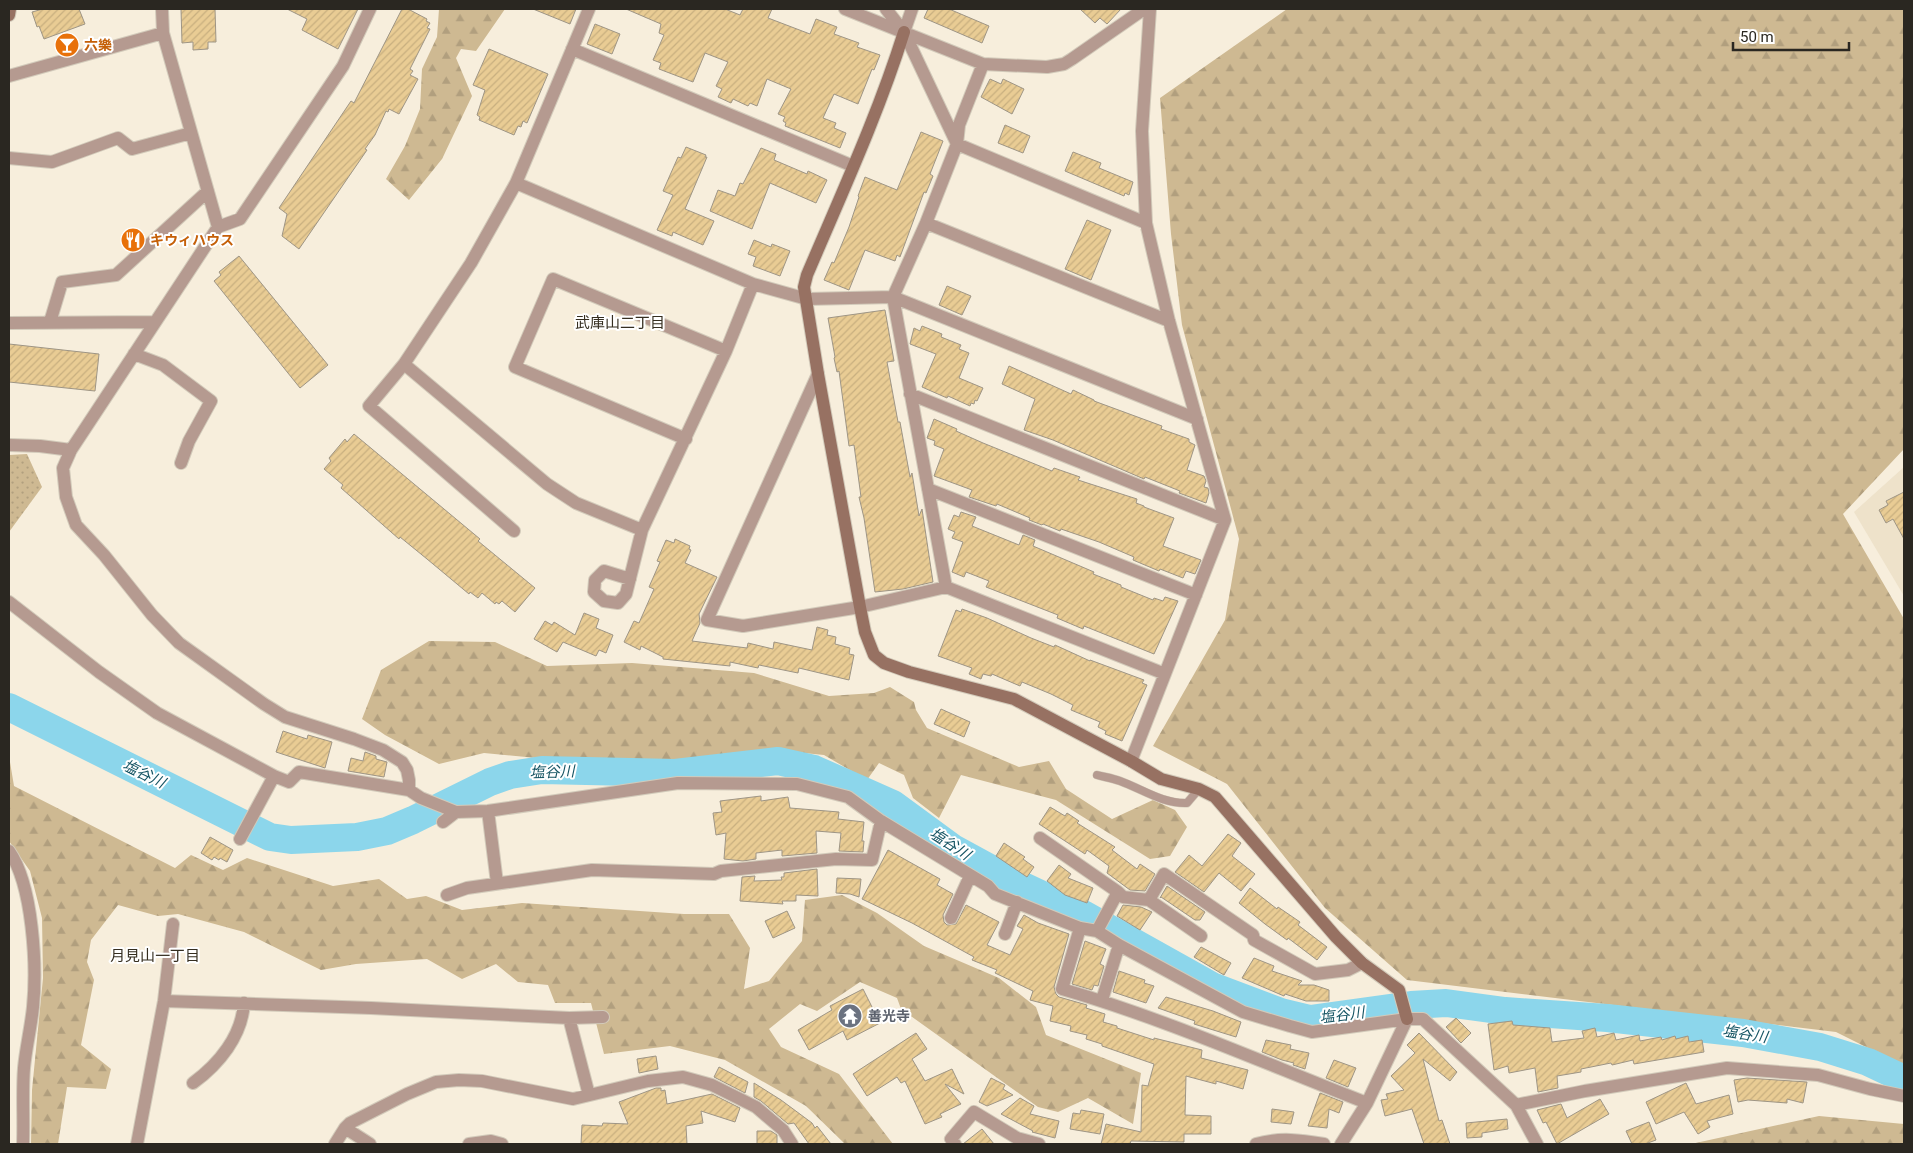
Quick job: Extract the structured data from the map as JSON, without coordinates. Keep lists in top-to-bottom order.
{
  "districts": ["武庫山二丁目", "月見山一丁目"],
  "water": ["塩谷川"],
  "places": {
    "bar": ["六樂"],
    "restaurant": ["キウィハウス"],
    "temple": ["善光寺"]
  },
  "scale_bar": "50 m"
}
